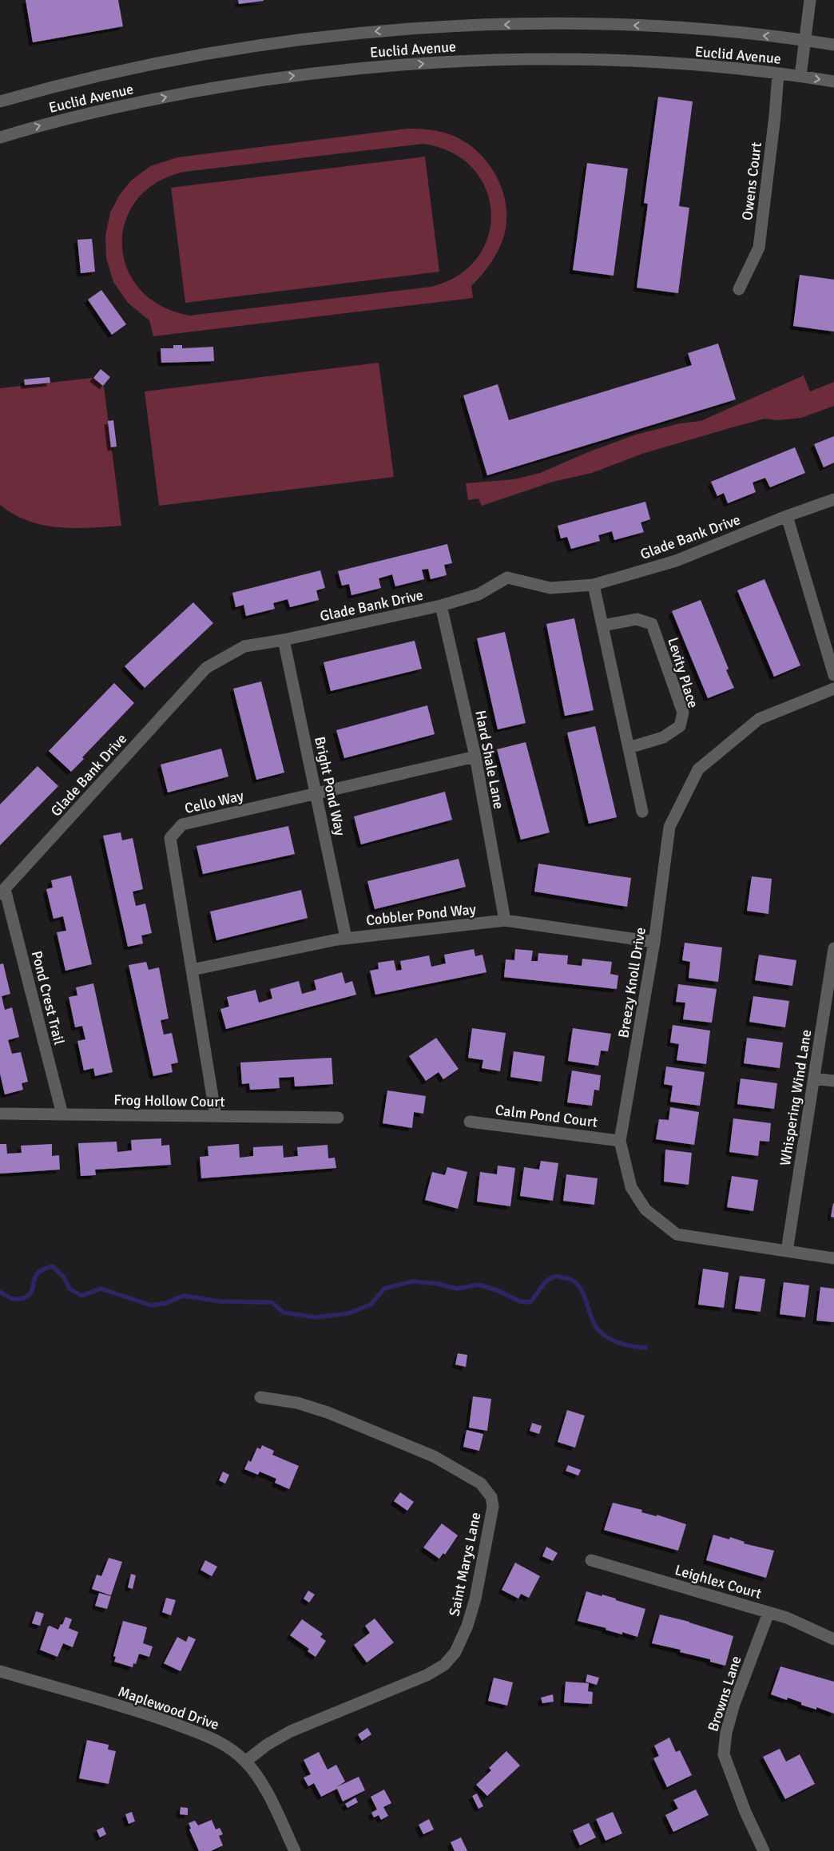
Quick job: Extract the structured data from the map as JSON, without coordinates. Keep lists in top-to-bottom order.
{
  "streets": {
    "street": [
      "Euclid Avenue",
      "Owens Court",
      "Glade Bank Drive",
      "Levity Place",
      "Hard Shale Lane",
      "Bright Pond Way",
      "Cello Way",
      "Cobbler Pond Way",
      "Breezy Knoll Drive",
      "Pond Crest Trail",
      "Whispering Wind Lane",
      "Frog Hollow Court",
      "Calm Pond Court",
      "Saint Marys Lane",
      "Leighlex Court",
      "Browns Lane",
      "Maplewood Drive"
    ]
  },
  "crossings": [
    ["Euclid Avenue", "Owens Court"],
    ["Glade Bank Drive", "Hard Shale Lane"],
    ["Glade Bank Drive", "Bright Pond Way"],
    ["Glade Bank Drive", "Pond Crest Trail"],
    ["Hard Shale Lane", "Cello Way"],
    ["Hard Shale Lane", "Cobbler Pond Way"],
    ["Bright Pond Way", "Cello Way"],
    ["Bright Pond Way", "Cobbler Pond Way"],
    ["Cello Way", "Cobbler Pond Way"],
    ["Cello Way", "Frog Hollow Court"],
    ["Cobbler Pond Way", "Breezy Knoll Drive"],
    ["Breezy Knoll Drive", "Whispering Wind Lane"],
    ["Breezy Knoll Drive", "Calm Pond Court"],
    ["Pond Crest Trail", "Frog Hollow Court"],
    ["Saint Marys Lane", "Maplewood Drive"],
    ["Leighlex Court", "Browns Lane"]
  ]
}
